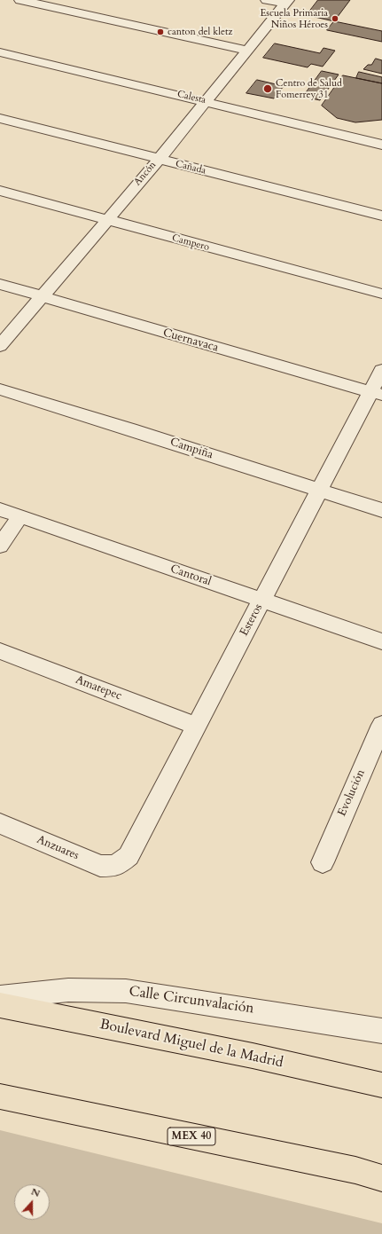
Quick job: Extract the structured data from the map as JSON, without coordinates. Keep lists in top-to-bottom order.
{
  "streets": {
    "highway": ["Boulevard Miguel de la Madrid", "MEX 40"],
    "street": [
      "Calesta",
      "Cañada",
      "Ancón",
      "Campero",
      "Cuernavaca",
      "Campiña",
      "Cantoral",
      "Esteros",
      "Amatepec",
      "Evolución",
      "Anzuares",
      "Calle Circunvalación"
    ]
  },
  "crossings": [
    ["Calesta", "Ancón"],
    ["Cañada", "Ancón"],
    ["Ancón", "Campero"],
    ["Ancón", "Cuernavaca"],
    ["Cuernavaca", "Esteros"],
    ["Campiña", "Esteros"],
    ["Cantoral", "Esteros"],
    ["Esteros", "Amatepec"],
    ["Esteros", "Anzuares"]
  ],
  "places": ["Escuela Primaria Niños Héroes", "canton del kletz", "Centro de Salud Fomerrey 31"],
  "north": "top"
}
